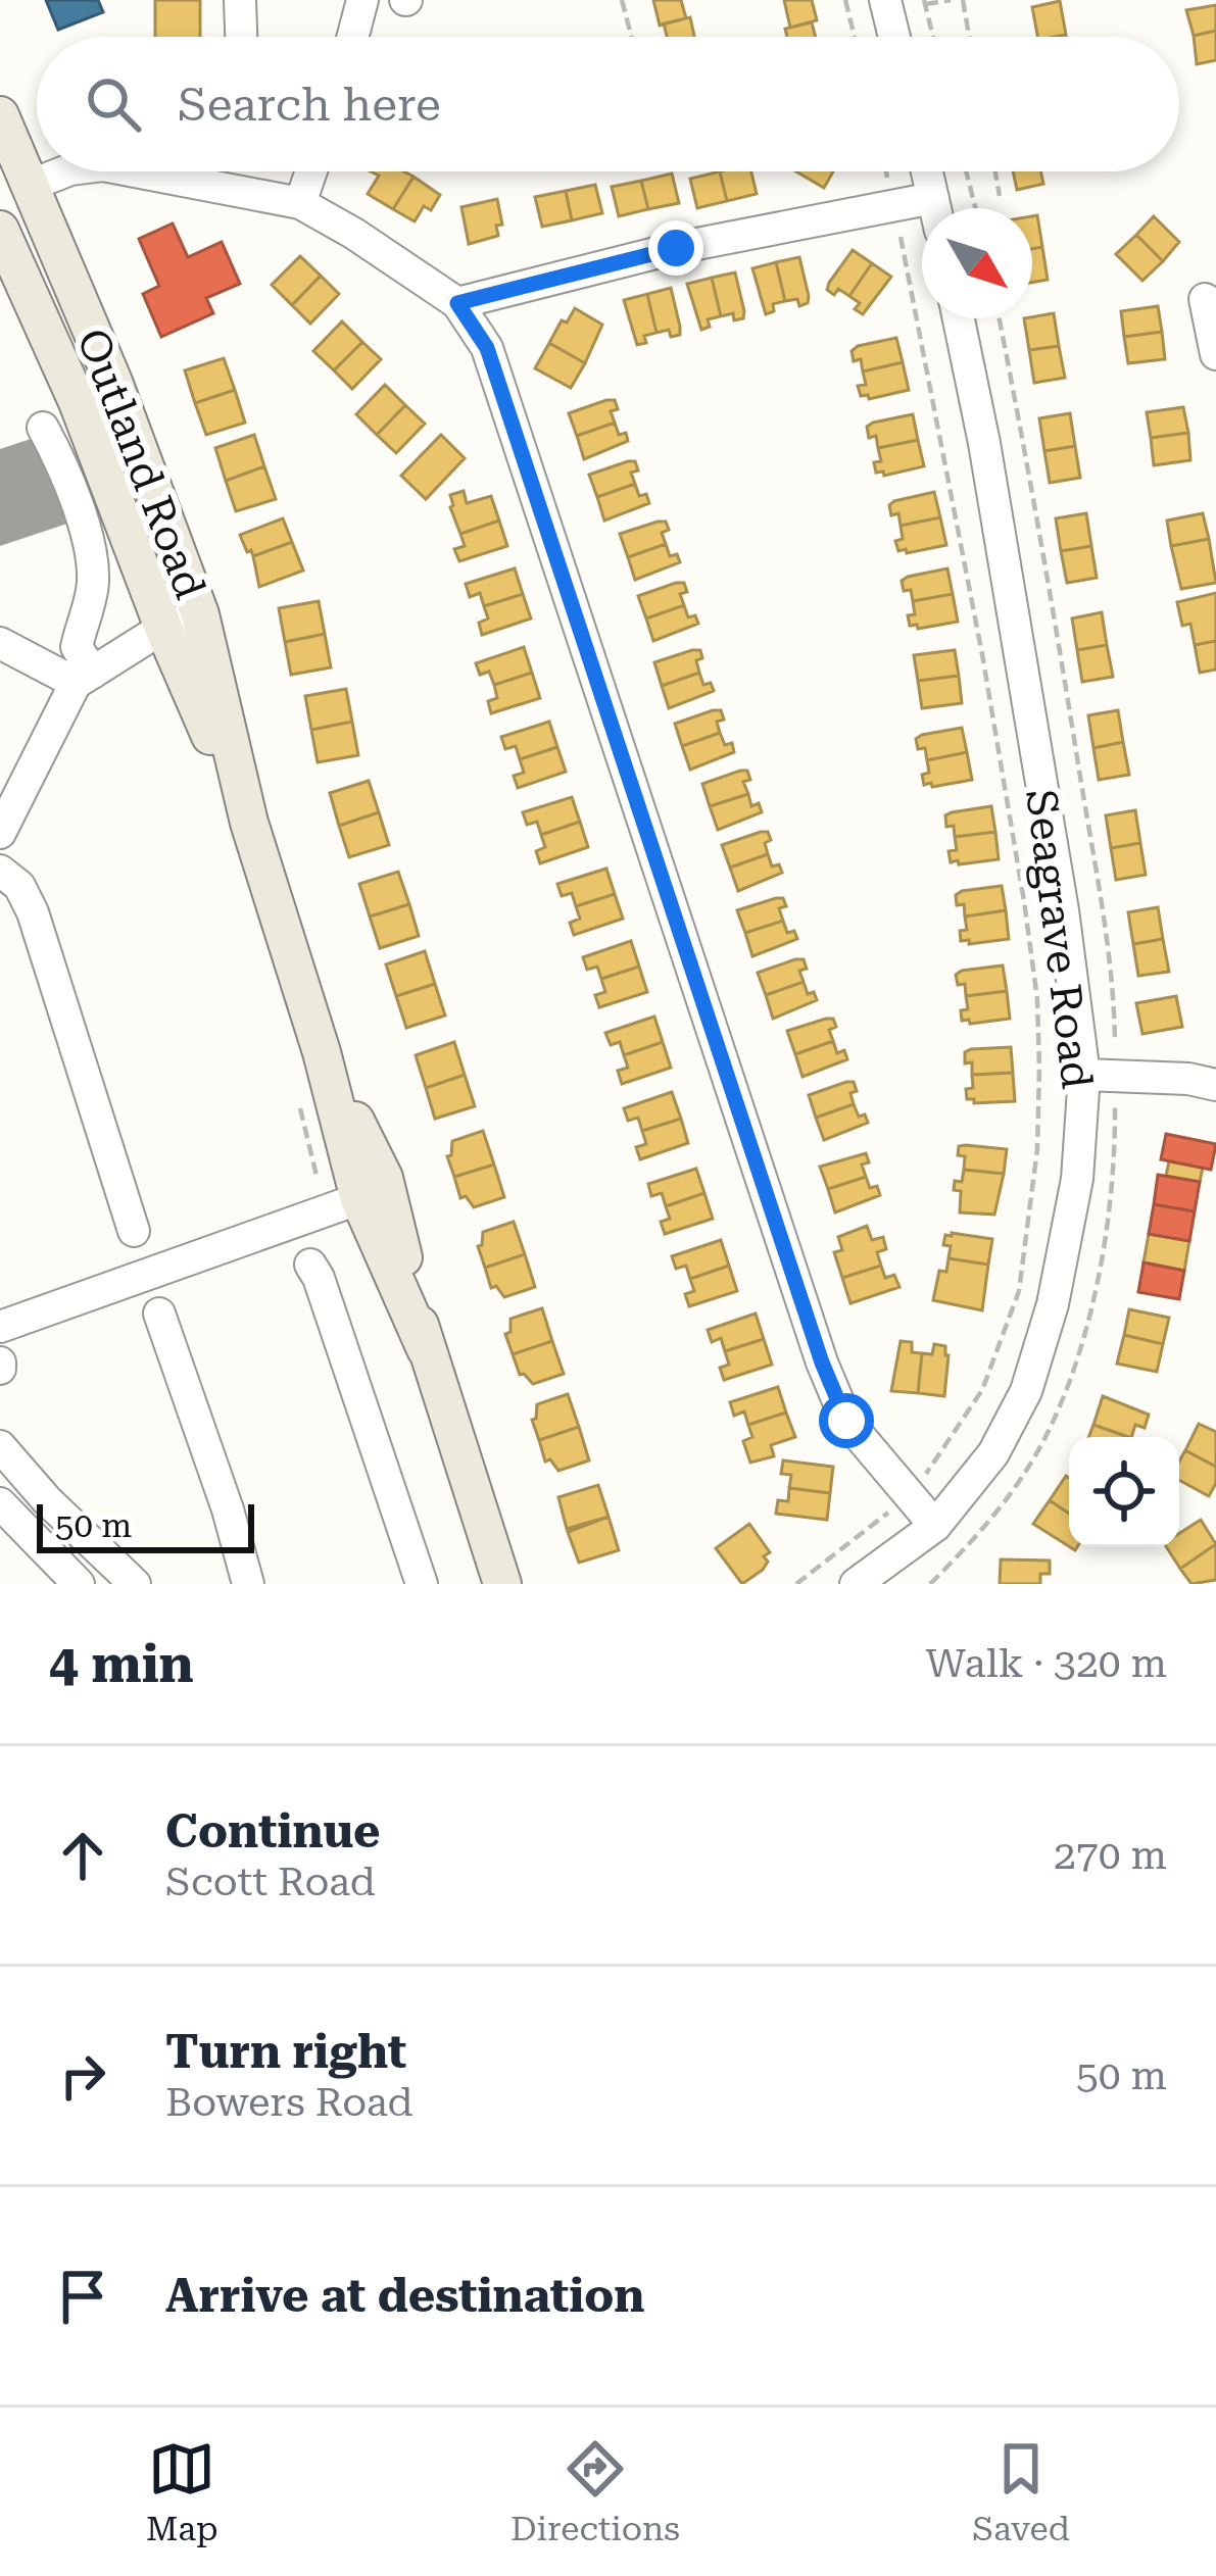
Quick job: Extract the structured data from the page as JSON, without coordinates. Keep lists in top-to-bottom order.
{
  "streets": {
    "main road": ["Outland Road"],
    "street": ["Seagrave Road"]
  },
  "scale_bar": "50 m",
  "north": "bottom right",
  "page": {
    "search": "Search here",
    "scale": "50 m",
    "heading": ["4 min", "Walk · 320 m"],
    "list": [
      ["Continue", "Scott Road", "270 m"],
      ["Turn right", "Bowers Road", "50 m"],
      "Arrive at destination"
    ],
    "nav": ["Map", "Directions", "Saved"]
  }
}
